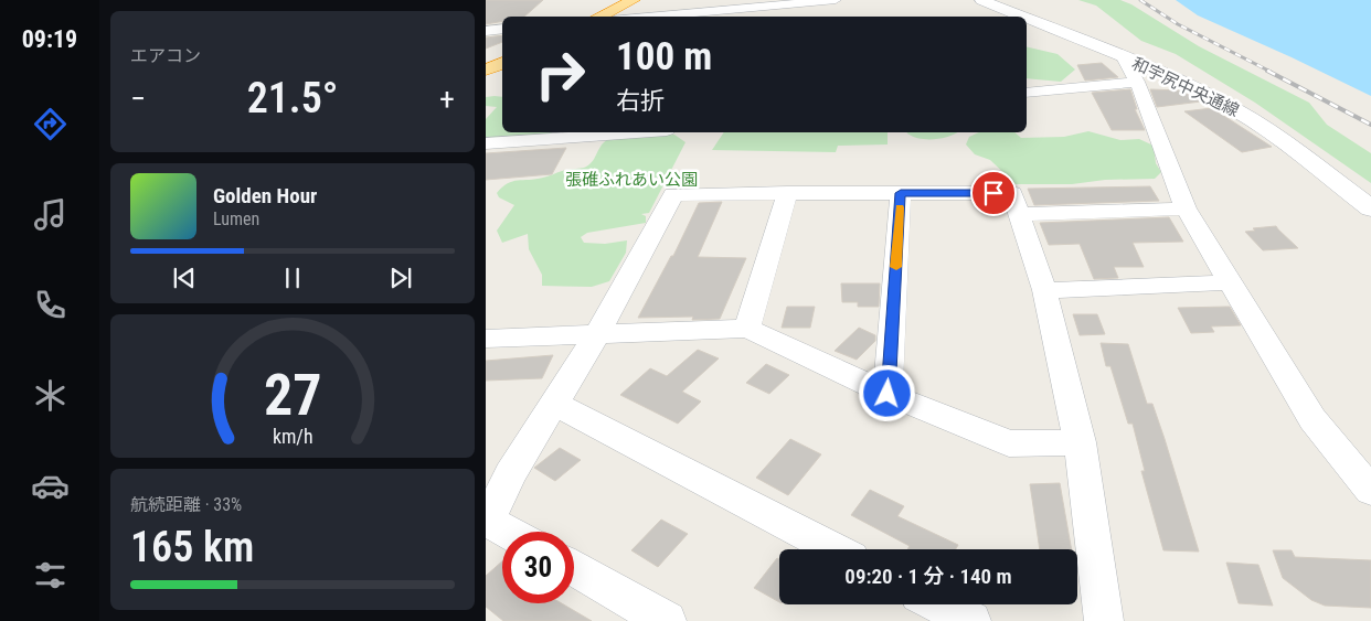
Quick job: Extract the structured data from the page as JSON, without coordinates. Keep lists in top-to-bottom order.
{
  "streets": {
    "street": ["和宇尻中央通線"]
  },
  "parks": ["張碓ふれあい公園"],
  "page": {
    "tabs": "09:19",
    "tile": [
      "エアコン",
      ["航続距離 · 33%", "165 km"]
    ],
    "turn": ["100 m", "右折"],
    "heat": ["−", "21.5°", "+"],
    "song": ["Golden Hour", "Lumen"],
    "limit": "30",
    "trip": "09:20 · 1 分 · 140 m",
    "gauge": ["27", "km/h"]
  }
}
